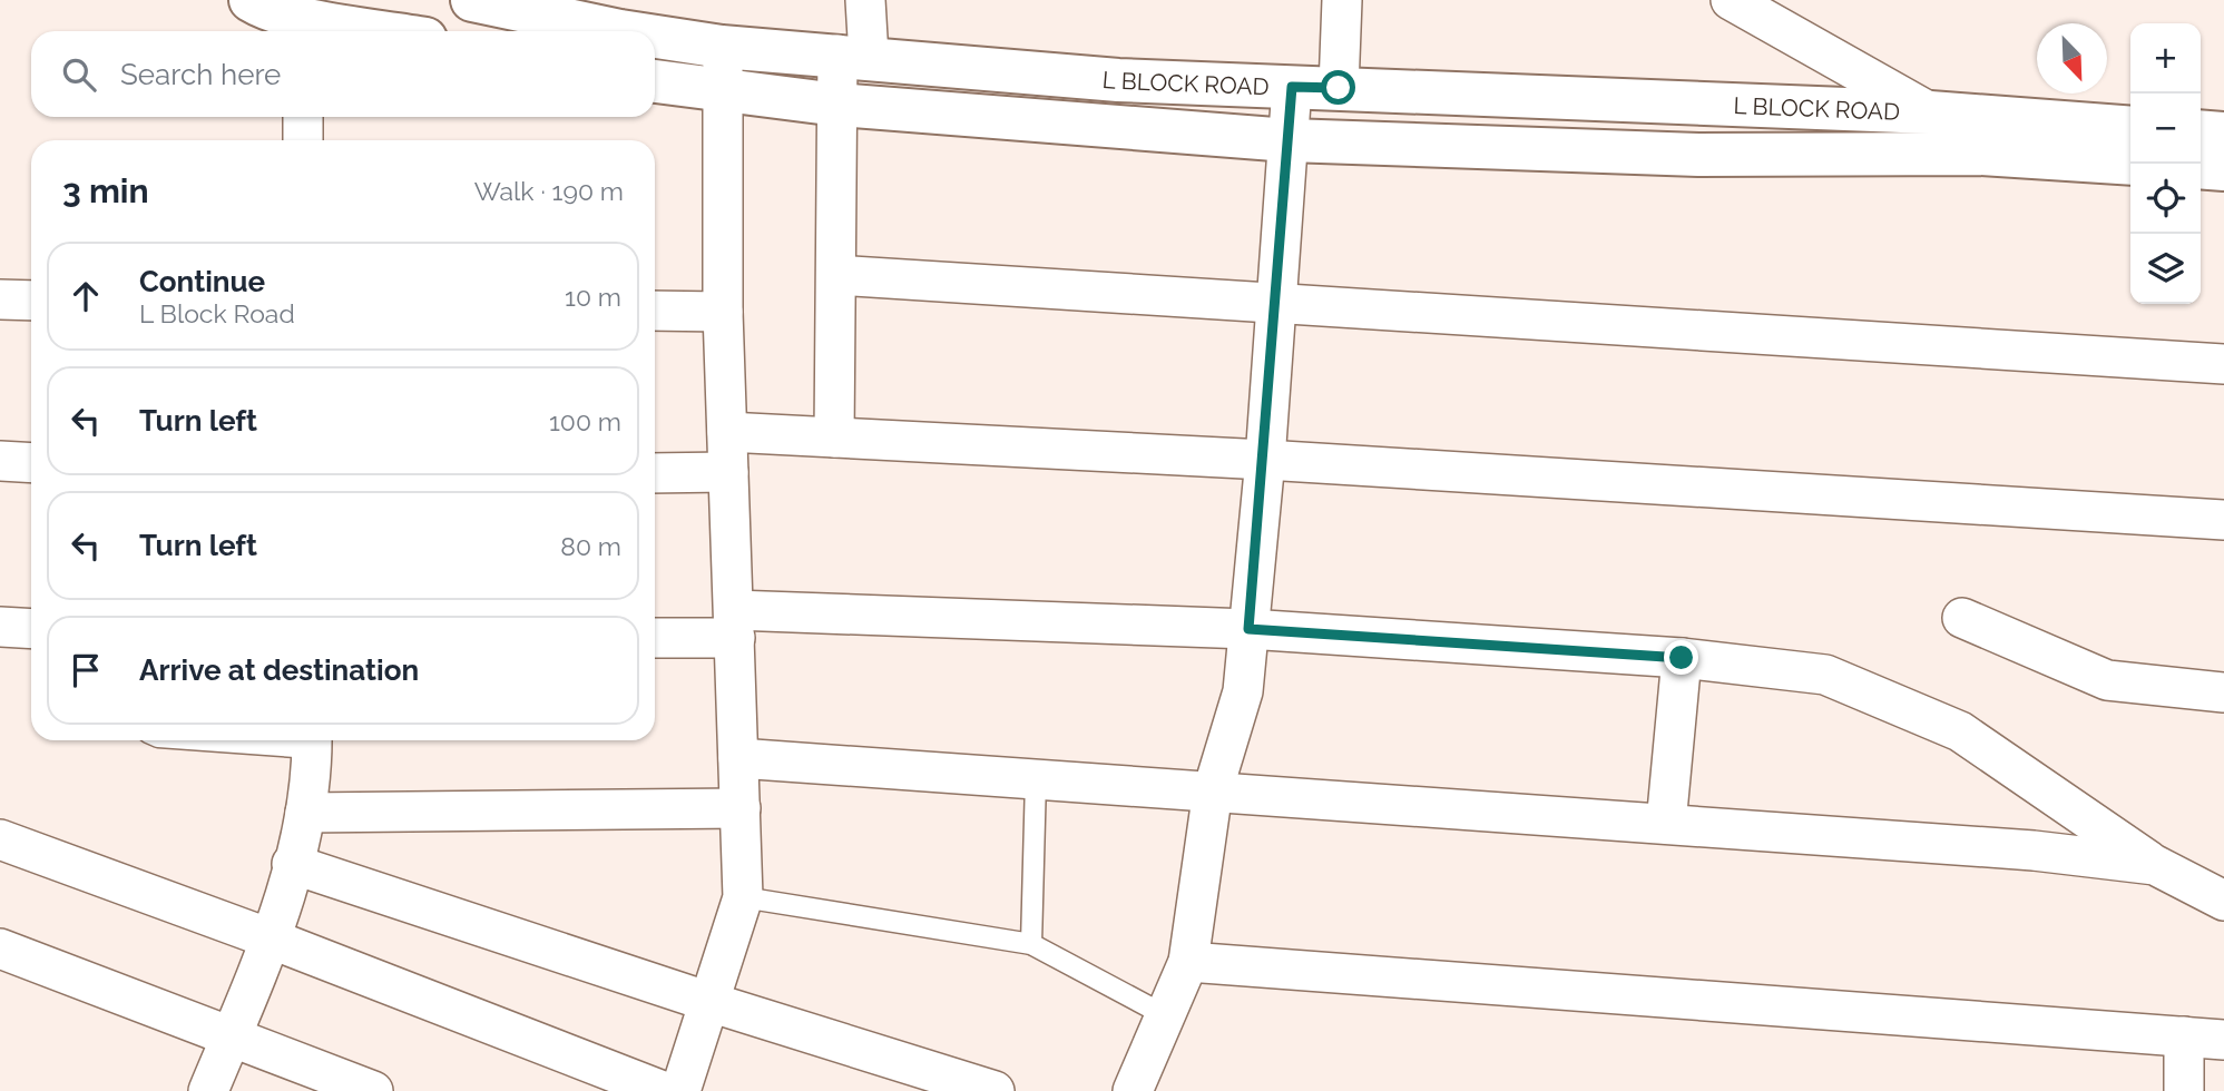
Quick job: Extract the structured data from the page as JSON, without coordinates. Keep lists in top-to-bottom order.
{
  "streets": {
    "main road": ["L BLOCK ROAD"]
  },
  "north": "bottom right",
  "page": {
    "map_buttons": ["+", "−"],
    "search": "Search here",
    "heading": ["3 min", "Walk · 190 m"],
    "list": [
      ["Continue", "L Block Road", "10 m"],
      ["Turn left", "100 m"],
      ["Turn left", "80 m"],
      "Arrive at destination"
    ]
  }
}
